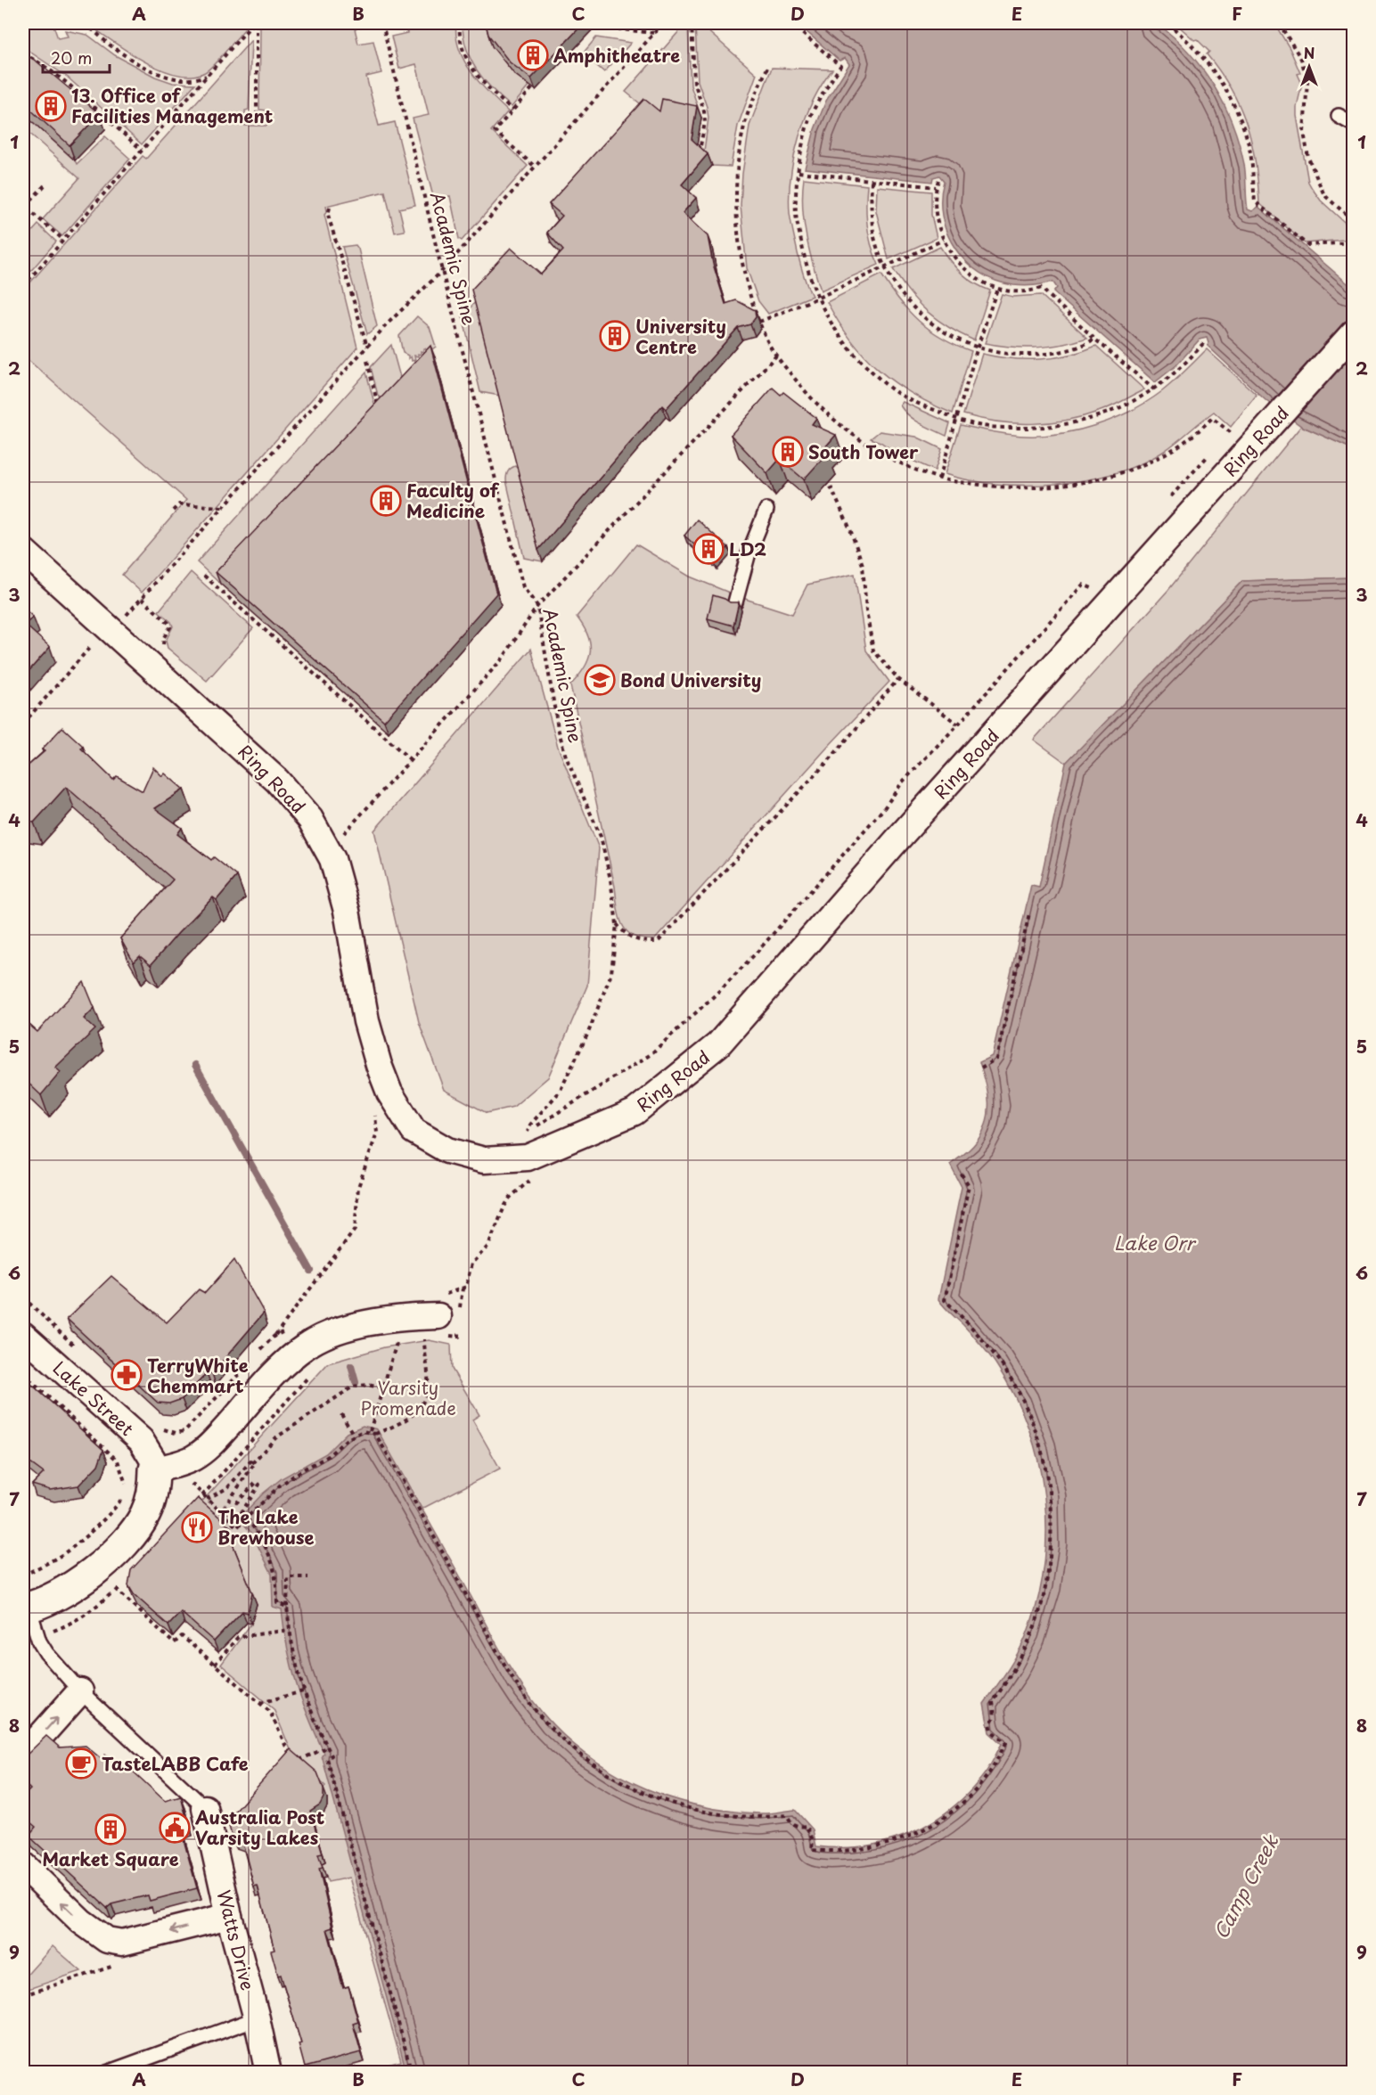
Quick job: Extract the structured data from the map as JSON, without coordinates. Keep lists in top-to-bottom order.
{
  "streets": {
    "street": ["Ring Road", "Lake Street", "Watts Drive"],
    "path": ["Academic Spine"]
  },
  "water": ["Lake Orr", "Camp Creek"],
  "parks": ["Varsity Promenade"],
  "places": {
    "building": [
      "Amphitheatre",
      "13. Office of Facilities Management",
      "University Centre",
      "South Tower",
      "Faculty of Medicine",
      "LD2",
      "Market Square"
    ],
    "school or university": ["Bond University"],
    "pharmacy": ["TerryWhite Chemmart"],
    "restaurant": ["The Lake Brewhouse"],
    "cafe": ["TasteLABB Cafe"],
    "public building": ["Australia Post Varsity Lakes"]
  },
  "scale_bar": "20 m",
  "north": "top",
  "grid": {
    "columns": [
      "A",
      "B",
      "C",
      "D",
      "E",
      "F"
    ],
    "rows": [
      "1",
      "2",
      "3",
      "4",
      "5",
      "6",
      "7",
      "8",
      "9"
    ]
  }
}
